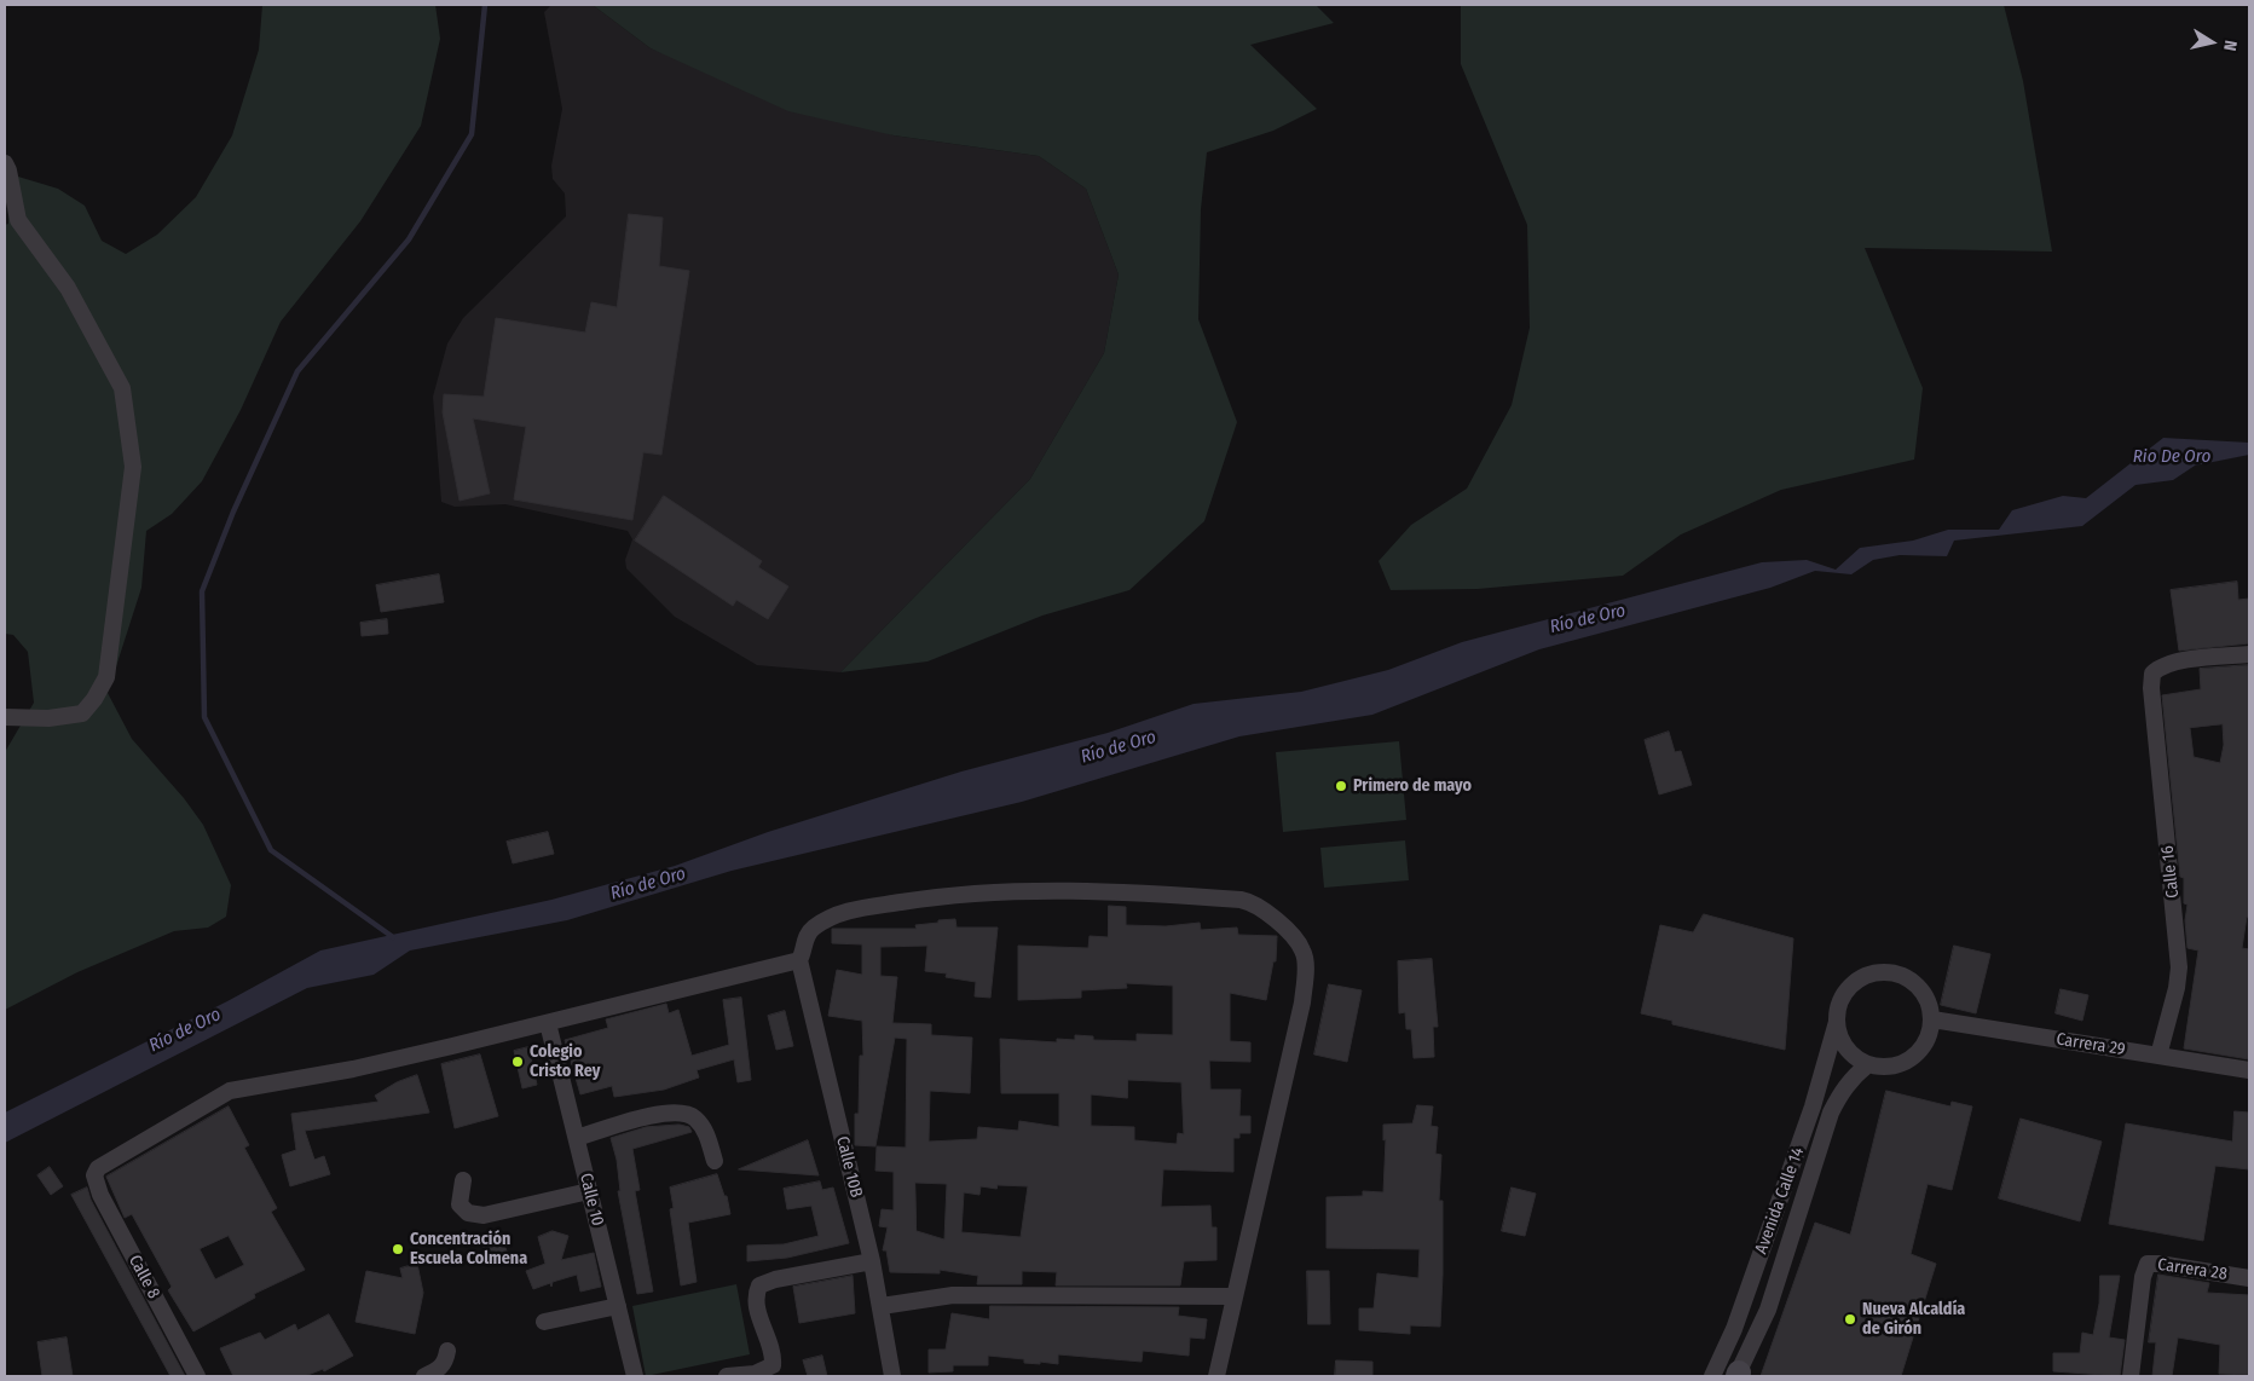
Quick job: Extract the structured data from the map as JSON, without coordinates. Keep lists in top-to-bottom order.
{
  "streets": {
    "street": [
      "Calle 16",
      "Carrera 29",
      "Calle 10B",
      "Calle 10",
      "Avenida Calle 14",
      "Carrera 28",
      "Calle 8"
    ]
  },
  "crossings": [
    ["Calle 16", "Carrera 29"],
    ["Carrera 29", "Avenida Calle 14"],
    ["Calle 10", "Calle 8"]
  ],
  "water": ["Rio De Oro", "Río de Oro"],
  "places": [
    "Primero de mayo",
    "Colegio Cristo Rey",
    "Concentración Escuela Colmena",
    "Nueva Alcaldía de Girón"
  ],
  "north": "right"
}
